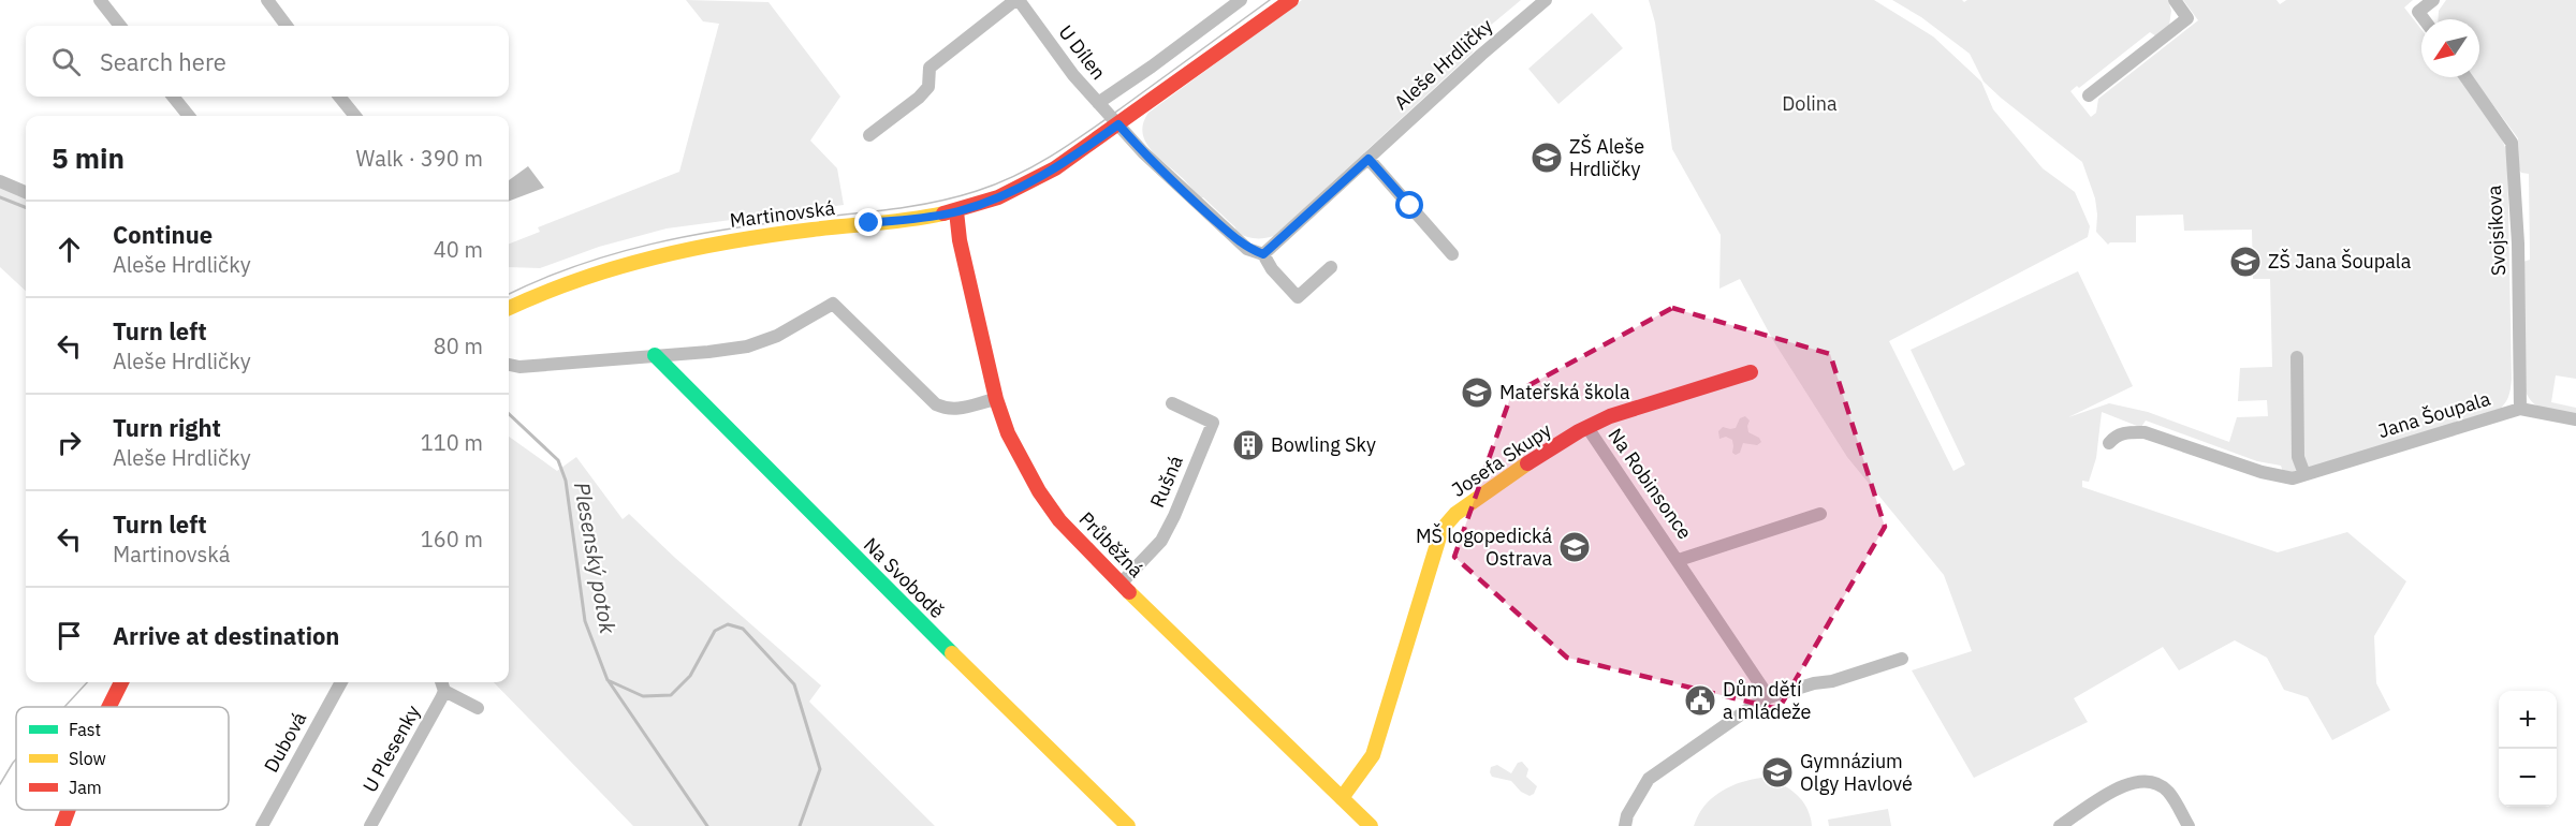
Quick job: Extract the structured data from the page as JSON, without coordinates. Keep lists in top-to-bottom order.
{
  "streets": {
    "street": [
      "U Dílen",
      "Aleše Hrdličky",
      "Martinovská",
      "Svojsíkova",
      "Jana Šoupala",
      "Josefa Skupy",
      "Rušná",
      "Na Robinsonce",
      "Průběžná",
      "Na Svobodě",
      "Dubová",
      "U Plesenky"
    ]
  },
  "crossings": [
    ["U Dílen", "Martinovská"],
    ["Martinovská", "Průběžná"],
    ["Svojsíkova", "Jana Šoupala"],
    ["Josefa Skupy", "Na Robinsonce"],
    ["Josefa Skupy", "Průběžná"],
    ["Rušná", "Průběžná"]
  ],
  "water": ["Plesenský potok"],
  "parks": ["Dolina"],
  "places": {
    "school or university": [
      "ZŠ Aleše Hrdličky",
      "ZŠ Jana Šoupala",
      "Mateřská škola",
      "MŠ logopedická Ostrava",
      "Gymnázium Olgy Havlové"
    ],
    "building": ["Bowling Sky"],
    "public building": ["Dům dětí a mládeže"]
  },
  "legend": ["Fast", "Slow", "Jam"],
  "north": "bottom left",
  "page": {
    "search": "Search here",
    "heading": ["5 min", "Walk · 390 m"],
    "list": [
      ["Continue", "Aleše Hrdličky", "40 m"],
      ["Turn left", "Aleše Hrdličky", "80 m"],
      ["Turn right", "Aleše Hrdličky", "110 m"],
      ["Turn left", "Martinovská", "160 m"],
      "Arrive at destination"
    ],
    "map_buttons": ["+", "−"]
  }
}
